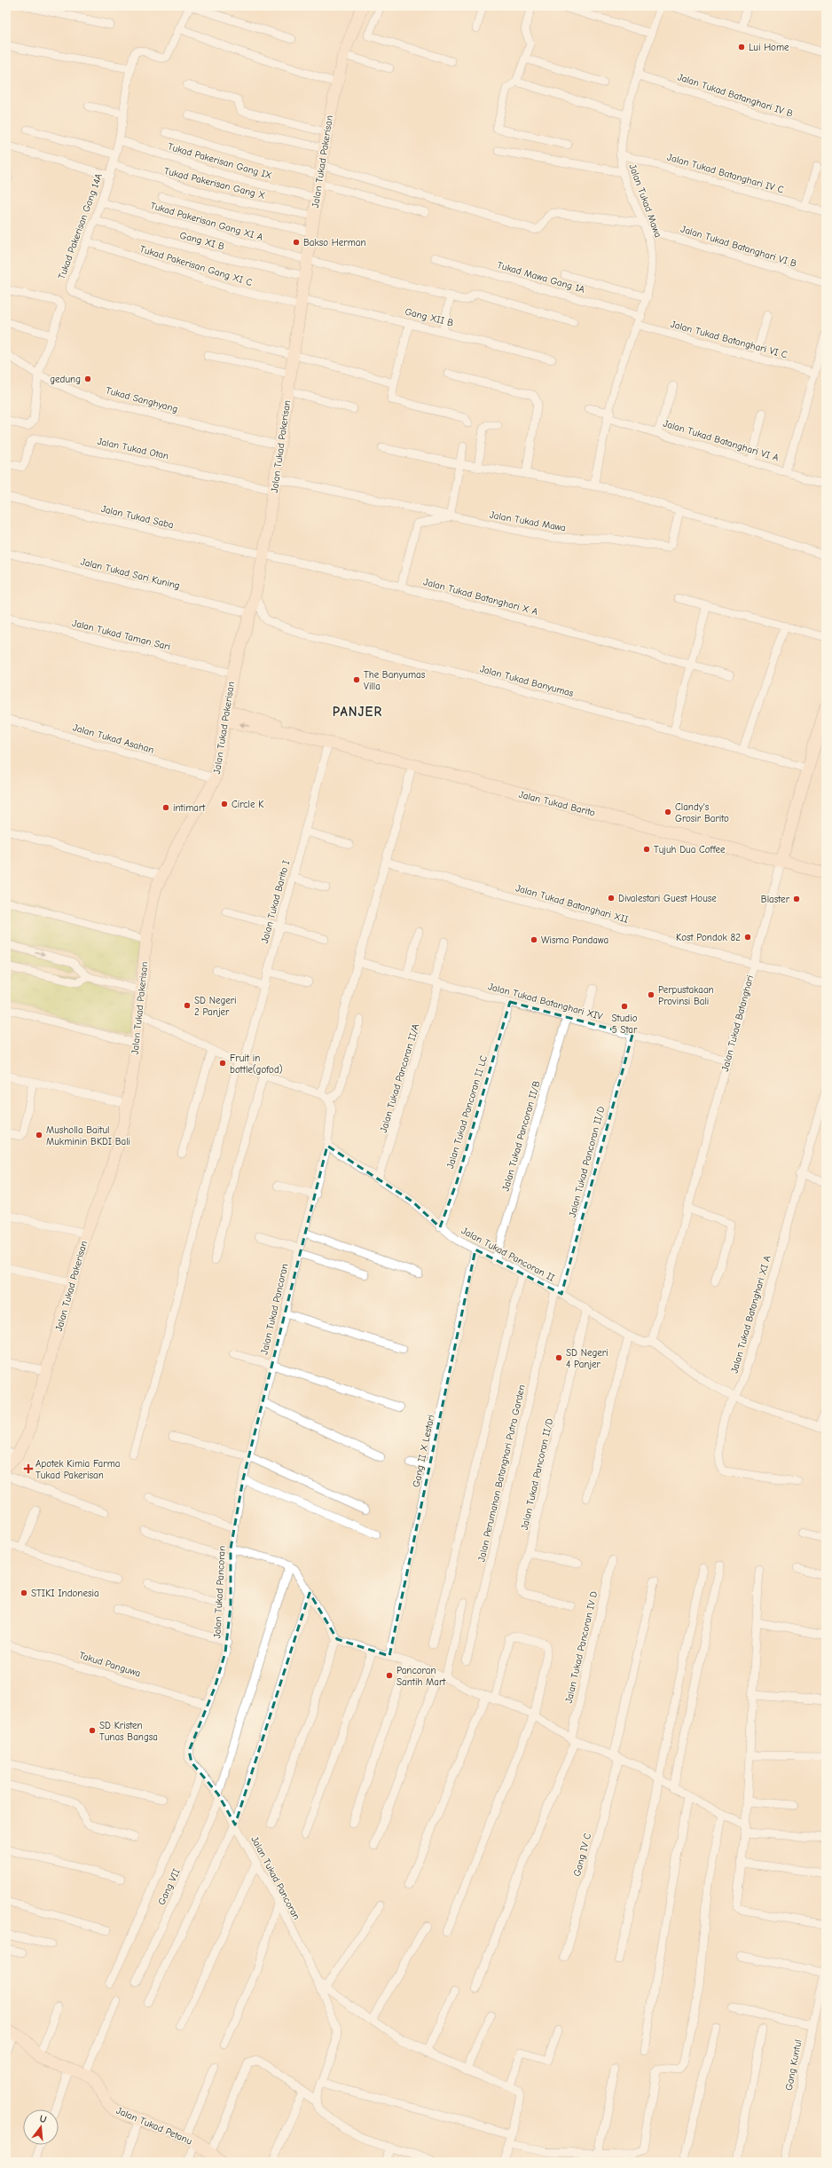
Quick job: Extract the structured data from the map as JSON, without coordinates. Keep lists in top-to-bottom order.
{
  "streets": {
    "street": [
      "Jalan Tukad Batanghari IV B",
      "Tukad Pakerisan Gang IX",
      "Jalan Tukad Pakerisan",
      "Jalan Tukad Batanghari IV C",
      "Tukad Pakerisan Gang X",
      "Jalan Tukad Mawa",
      "Tukad Pakerisan Gang XI A",
      "Tukad Pakerisan Gang 14A",
      "Gang XI B",
      "Jalan Tukad Batanghari VI B",
      "Tukad Pakerisan Gang XI C",
      "Tukad Mawa Gang 1A",
      "Gang XII B",
      "Jalan Tukad Batanghari VI C",
      "Tukad Sanghyang",
      "Jalan Tukad Batanghari VI A",
      "Jalan Tukad Otan",
      "Jalan Tukad Saba",
      "Jalan Tukad Sari Kuning",
      "Jalan Tukad Batanghari X A",
      "Jalan Tukad Taman Sari",
      "Jalan Tukad Banyumas",
      "Jalan Tukad Asahan",
      "Jalan Tukad Barito",
      "Jalan Tukad Barito I",
      "Jalan Tukad Batanghari XII",
      "Jalan Tukad Batanghari XIV",
      "Jalan Tukad Batanghari",
      "Jalan Tukad Pancoran II/A",
      "Jalan Tukad Pancoran II LC",
      "Jalan Tukad Pancoran II/B",
      "Jalan Tukad Pancoran II/D",
      "Jalan Tukad Pancoran II",
      "Jalan Tukad Pancoran",
      "Jalan Tukad Batanghari XI A",
      "Gang II X Lestari",
      "Jalan Perumahan Batanghari Putra Garden",
      "Jalan Tukad Pancoran IV D",
      "Takud Panguwa",
      "Gang IV C",
      "Gang VII",
      "Gang Kuntul",
      "Jalan Tukad Petanu"
    ]
  },
  "crossings": [
    ["Jalan Tukad Batanghari IV B", "Jalan Tukad Mawa"],
    ["Tukad Pakerisan Gang IX", "Jalan Tukad Pakerisan"],
    ["Tukad Pakerisan Gang IX", "Tukad Pakerisan Gang 14A"],
    ["Jalan Tukad Pakerisan", "Tukad Pakerisan Gang X"],
    ["Jalan Tukad Pakerisan", "Jalan Tukad Mawa"],
    ["Jalan Tukad Pakerisan", "Tukad Pakerisan Gang XI A"],
    ["Jalan Tukad Pakerisan", "Tukad Pakerisan Gang 14A"],
    ["Jalan Tukad Pakerisan", "Gang XI B"],
    ["Jalan Tukad Pakerisan", "Jalan Tukad Batanghari VI B"],
    ["Jalan Tukad Pakerisan", "Tukad Pakerisan Gang XI C"],
    ["Jalan Tukad Pakerisan", "Gang XII B"],
    ["Jalan Tukad Pakerisan", "Tukad Sanghyang"],
    ["Jalan Tukad Pakerisan", "Jalan Tukad Otan"],
    ["Jalan Tukad Pakerisan", "Jalan Tukad Saba"],
    ["Jalan Tukad Pakerisan", "Jalan Tukad Sari Kuning"],
    ["Jalan Tukad Pakerisan", "Jalan Tukad Batanghari X A"],
    ["Jalan Tukad Pakerisan", "Jalan Tukad Taman Sari"],
    ["Jalan Tukad Pakerisan", "Jalan Tukad Banyumas"],
    ["Jalan Tukad Pakerisan", "Jalan Tukad Asahan"],
    ["Jalan Tukad Pakerisan", "Jalan Tukad Barito"],
    ["Jalan Tukad Batanghari IV C", "Jalan Tukad Mawa"],
    ["Tukad Pakerisan Gang X", "Tukad Pakerisan Gang 14A"],
    ["Jalan Tukad Mawa", "Jalan Tukad Batanghari VI B"],
    ["Jalan Tukad Mawa", "Tukad Mawa Gang 1A"],
    ["Jalan Tukad Mawa", "Jalan Tukad Batanghari VI C"],
    ["Jalan Tukad Mawa", "Jalan Tukad Batanghari VI A"],
    ["Tukad Pakerisan Gang XI A", "Tukad Pakerisan Gang 14A"],
    ["Tukad Pakerisan Gang 14A", "Gang XI B"],
    ["Tukad Pakerisan Gang 14A", "Tukad Pakerisan Gang XI C"],
    ["Tukad Pakerisan Gang XI C", "Gang XII B"],
    ["Jalan Tukad Saba", "Jalan Tukad Batanghari X A"],
    ["Jalan Tukad Banyumas", "Jalan Tukad Batanghari"],
    ["Jalan Tukad Barito", "Jalan Tukad Barito I"],
    ["Jalan Tukad Barito", "Jalan Tukad Batanghari"],
    ["Jalan Tukad Batanghari XII", "Jalan Tukad Batanghari"],
    ["Jalan Tukad Batanghari XIV", "Jalan Tukad Batanghari"],
    ["Jalan Tukad Batanghari XIV", "Jalan Tukad Pancoran II/A"],
    ["Jalan Tukad Batanghari XIV", "Jalan Tukad Pancoran II LC"],
    ["Jalan Tukad Batanghari XIV", "Jalan Tukad Pancoran II/B"],
    ["Jalan Tukad Batanghari XIV", "Jalan Tukad Pancoran II/D"],
    ["Jalan Tukad Batanghari", "Jalan Tukad Pancoran II"],
    ["Jalan Tukad Pancoran II/A", "Jalan Tukad Pancoran II"],
    ["Jalan Tukad Pancoran II LC", "Jalan Tukad Pancoran II"],
    ["Jalan Tukad Pancoran II/B", "Jalan Tukad Pancoran II"],
    ["Jalan Tukad Pancoran II/D", "Jalan Tukad Pancoran II"],
    ["Jalan Tukad Pancoran II/D", "Jalan Perumahan Batanghari Putra Garden"],
    ["Jalan Tukad Pancoran II", "Jalan Tukad Pancoran"],
    ["Jalan Tukad Pancoran II", "Gang II X Lestari"],
    ["Jalan Tukad Pancoran II", "Jalan Perumahan Batanghari Putra Garden"],
    ["Jalan Tukad Pancoran", "Takud Panguwa"],
    ["Jalan Tukad Pancoran", "Gang VII"]
  ],
  "districts": ["PANJER"],
  "places": {
    "other": [
      "Lui Home",
      "Bakso Herman",
      "gedung",
      "The Banyumas Villa",
      "Circle K",
      "intimart",
      "Clandy's Grosir Barito",
      "Tujuh Dua Coffee",
      "Divalestari Guest House",
      "Blaster",
      "Kost Pondok 82",
      "Wisma Pandawa",
      "Perpustakaan Provinsi Bali",
      "SD Negeri 2 Panjer",
      "Studio 5 Star",
      "Fruit in bottle(gofod)",
      "Musholla Baitul Mukminin BKDI Bali",
      "SD Negeri 4 Panjer",
      "STIKI Indonesia",
      "Pancoran Santih Mart",
      "SD Kristen Tunas Bangsa"
    ],
    "health": ["Apotek Kimia Farma Tukad Pakerisan"]
  },
  "north": "top"
}
